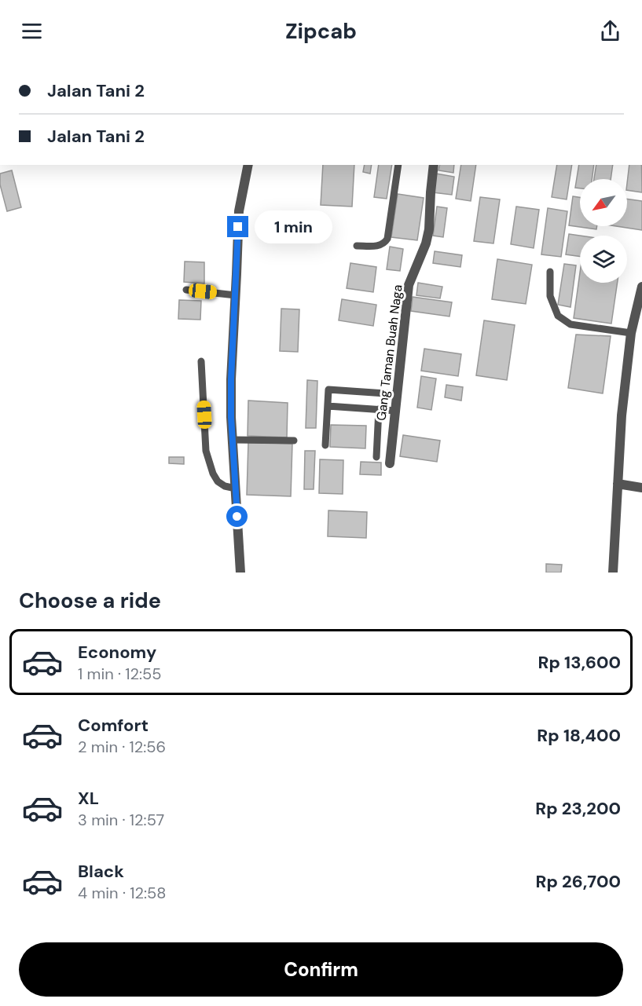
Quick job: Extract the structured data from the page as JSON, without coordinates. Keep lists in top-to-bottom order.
{
  "streets": {
    "street": ["Gang Taman Buah Naga"]
  },
  "north": "bottom left",
  "page": {
    "header": "Zipcab",
    "banner": ["Jalan Tani 2", "Jalan Tani 2"],
    "bubble": "1 min",
    "heading": "Choose a ride",
    "list": [
      {
        "name": "Economy",
        "note": "1 min · 12:55",
        "value": "Rp 13,600"
      },
      {
        "name": "Comfort",
        "note": "2 min · 12:56",
        "value": "Rp 18,400"
      },
      {
        "name": "XL",
        "note": "3 min · 12:57",
        "value": "Rp 23,200"
      },
      {
        "name": "Black",
        "note": "4 min · 12:58",
        "value": "Rp 26,700"
      }
    ],
    "buttons": "Confirm"
  }
}
